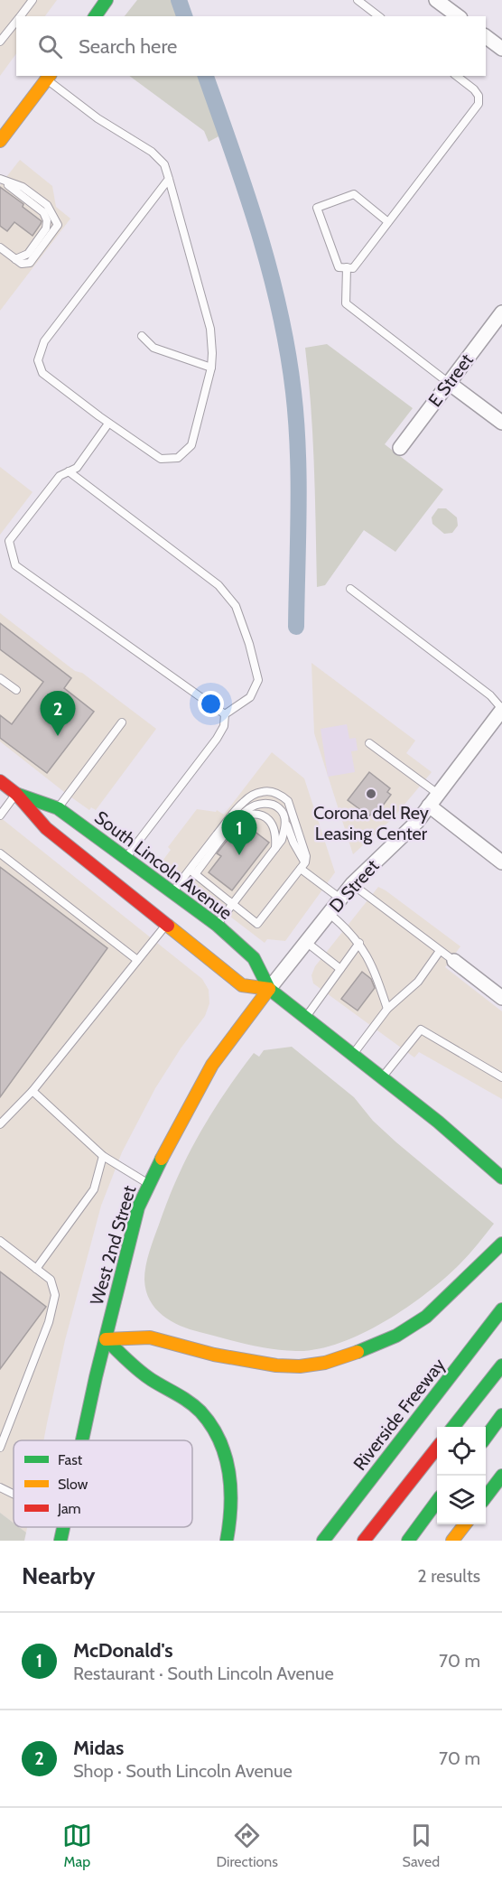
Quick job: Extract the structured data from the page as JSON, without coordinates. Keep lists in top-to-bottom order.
{
  "streets": {
    "main road": ["South Lincoln Avenue", "West 2nd Street", "Riverside Freeway"],
    "street": ["E Street", "D Street"]
  },
  "crossings": [
    ["South Lincoln Avenue", "D Street"],
    ["South Lincoln Avenue", "West 2nd Street"],
    ["D Street", "West 2nd Street"]
  ],
  "places": ["Corona del Rey Leasing Center"],
  "legend": ["Fast", "Slow", "Jam"],
  "page": {
    "search": "Search here",
    "pins": ["2", "1"],
    "heading": ["Nearby", "2 results"],
    "list": [
      {
        "mark": "1",
        "name": "McDonald's",
        "note": "Restaurant · South Lincoln Avenue",
        "value": "70 m"
      },
      {
        "mark": "2",
        "name": "Midas",
        "note": "Shop · South Lincoln Avenue",
        "value": "70 m"
      }
    ],
    "nav": ["Map", "Directions", "Saved"]
  }
}
